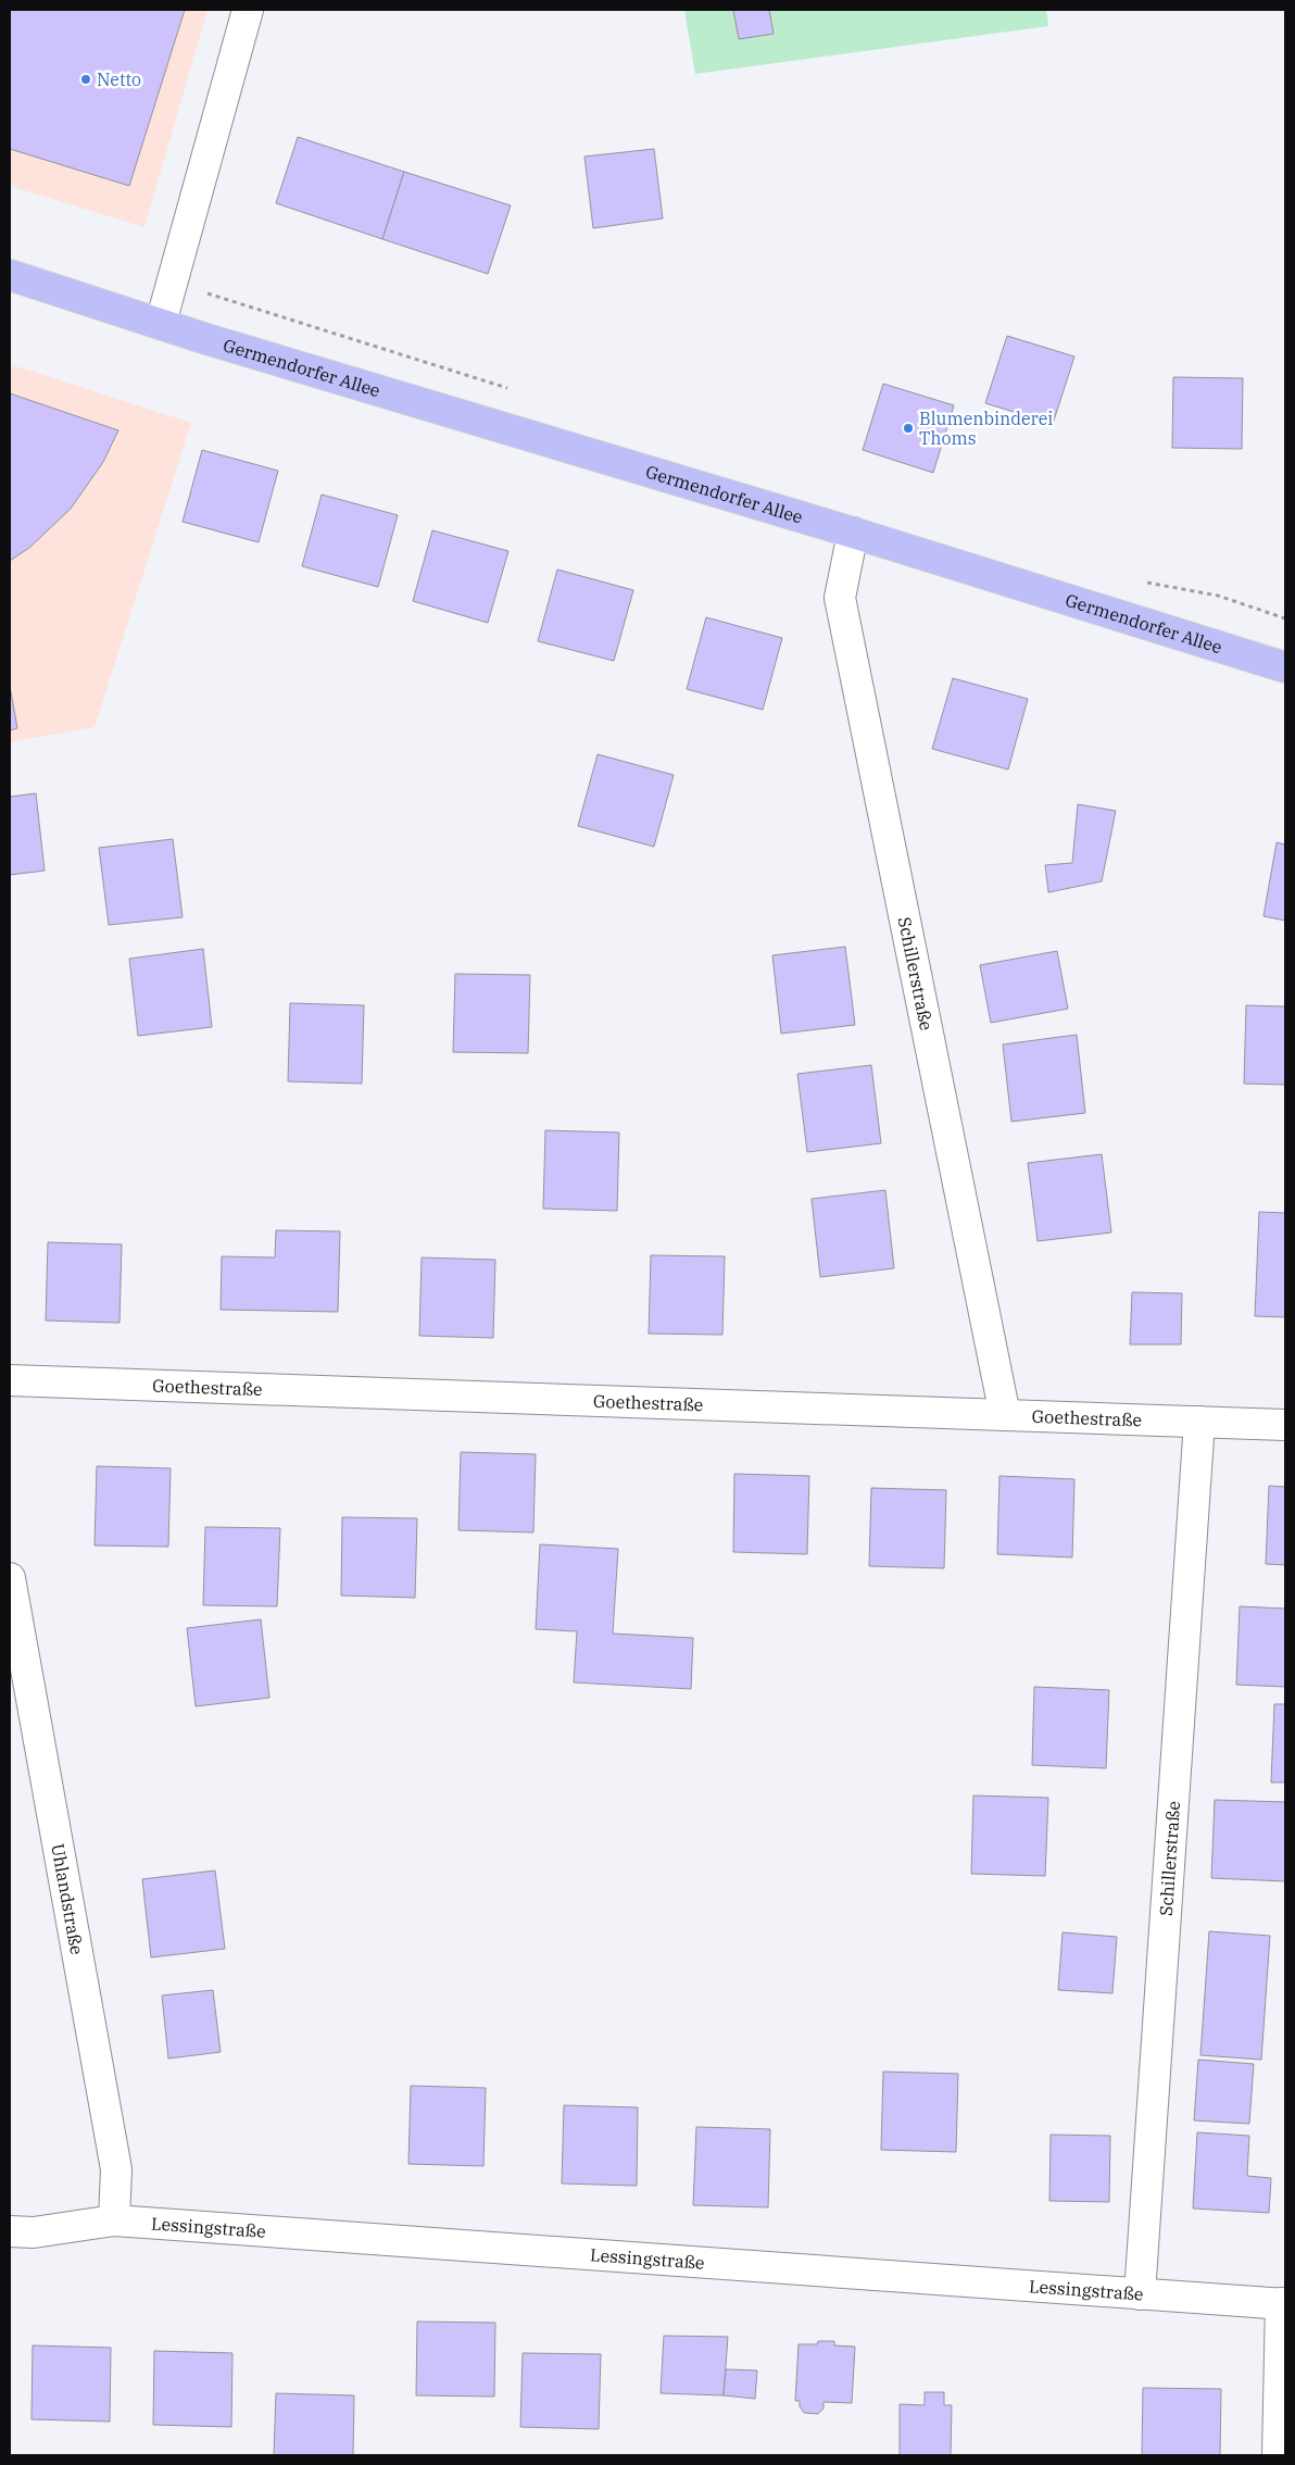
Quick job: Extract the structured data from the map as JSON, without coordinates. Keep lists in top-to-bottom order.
{
  "streets": {
    "main road": ["Germendorfer Allee"],
    "street": [
      "Schillerstraße",
      "Goethestraße",
      "Uhlandstraße",
      "Lessingstraße"
    ]
  },
  "crossings": [
    ["Germendorfer Allee", "Schillerstraße"],
    ["Schillerstraße", "Goethestraße"],
    ["Schillerstraße", "Lessingstraße"],
    ["Uhlandstraße", "Lessingstraße"]
  ],
  "places": ["Netto", "Blumenbinderei Thoms"]
}
